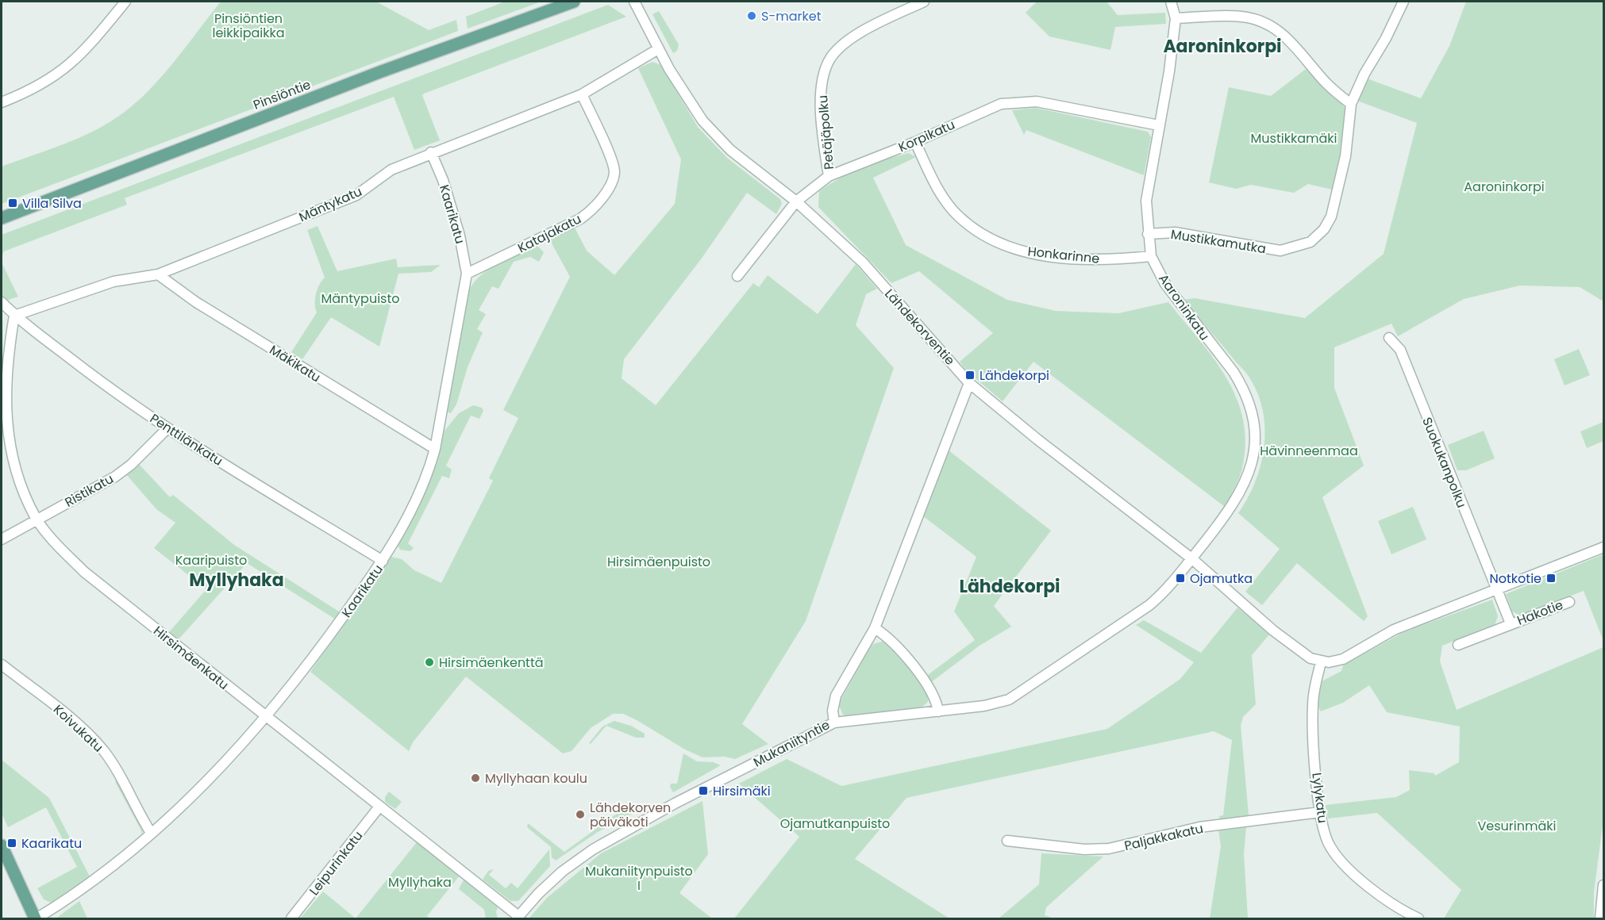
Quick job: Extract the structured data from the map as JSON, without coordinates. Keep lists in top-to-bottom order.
{
  "streets": {
    "main road": ["Pinsiöntie"],
    "street": [
      "Petäjäpolku",
      "Korpikatu",
      "Mäntykatu",
      "Kaarikatu",
      "Katajakatu",
      "Mustikkamutka",
      "Honkarinne",
      "Aaroninkatu",
      "Lähdekorventie",
      "Mäkikatu",
      "Penttilänkatu",
      "Suokukanpolku",
      "Ristikatu",
      "Hakotie",
      "Hirsimäenkatu",
      "Koivukatu",
      "Mukaniityntie",
      "Lylykatu",
      "Paljakkakatu",
      "Leipurinkatu"
    ]
  },
  "crossings": [
    ["Petäjäpolku", "Korpikatu"],
    ["Korpikatu", "Honkarinne"],
    ["Korpikatu", "Aaroninkatu"],
    ["Korpikatu", "Lähdekorventie"],
    ["Mäntykatu", "Kaarikatu"],
    ["Mäntykatu", "Katajakatu"],
    ["Mäntykatu", "Lähdekorventie"],
    ["Mäntykatu", "Mäkikatu"],
    ["Mäntykatu", "Penttilänkatu"],
    ["Mäntykatu", "Hirsimäenkatu"],
    ["Kaarikatu", "Katajakatu"],
    ["Kaarikatu", "Mäkikatu"],
    ["Kaarikatu", "Penttilänkatu"],
    ["Kaarikatu", "Hirsimäenkatu"],
    ["Kaarikatu", "Koivukatu"],
    ["Mustikkamutka", "Aaroninkatu"],
    ["Honkarinne", "Aaroninkatu"],
    ["Aaroninkatu", "Lähdekorventie"],
    ["Lähdekorventie", "Mukaniityntie"],
    ["Lähdekorventie", "Lylykatu"],
    ["Penttilänkatu", "Ristikatu"],
    ["Penttilänkatu", "Hirsimäenkatu"],
    ["Suokukanpolku", "Hakotie"],
    ["Ristikatu", "Hirsimäenkatu"],
    ["Hirsimäenkatu", "Mukaniityntie"],
    ["Hirsimäenkatu", "Leipurinkatu"],
    ["Lylykatu", "Paljakkakatu"]
  ],
  "districts": ["Aaroninkorpi", "Myllyhaka", "Lähdekorpi"],
  "parks": [
    "Pinsiöntien leikkipaikka",
    "Mustikkamäki",
    "Aaroninkorpi",
    "Mäntypuisto",
    "Hävinneenmaa",
    "Kaaripuisto",
    "Hirsimäenpuisto",
    "Ojamutkanpuisto",
    "Vesurinmäki",
    "Mukaniitynpuisto I",
    "Myllyhaka"
  ],
  "places": {
    "other": [
      "S-market",
      "Hirsimäenkenttä",
      "Myllyhaan koulu",
      "Lähdekorven päiväkoti"
    ],
    "transit": [
      "Villa Silva",
      "Lähdekorpi",
      "Ojamutka",
      "Notkotie",
      "Hirsimäki",
      "Kaarikatu"
    ]
  }
}
